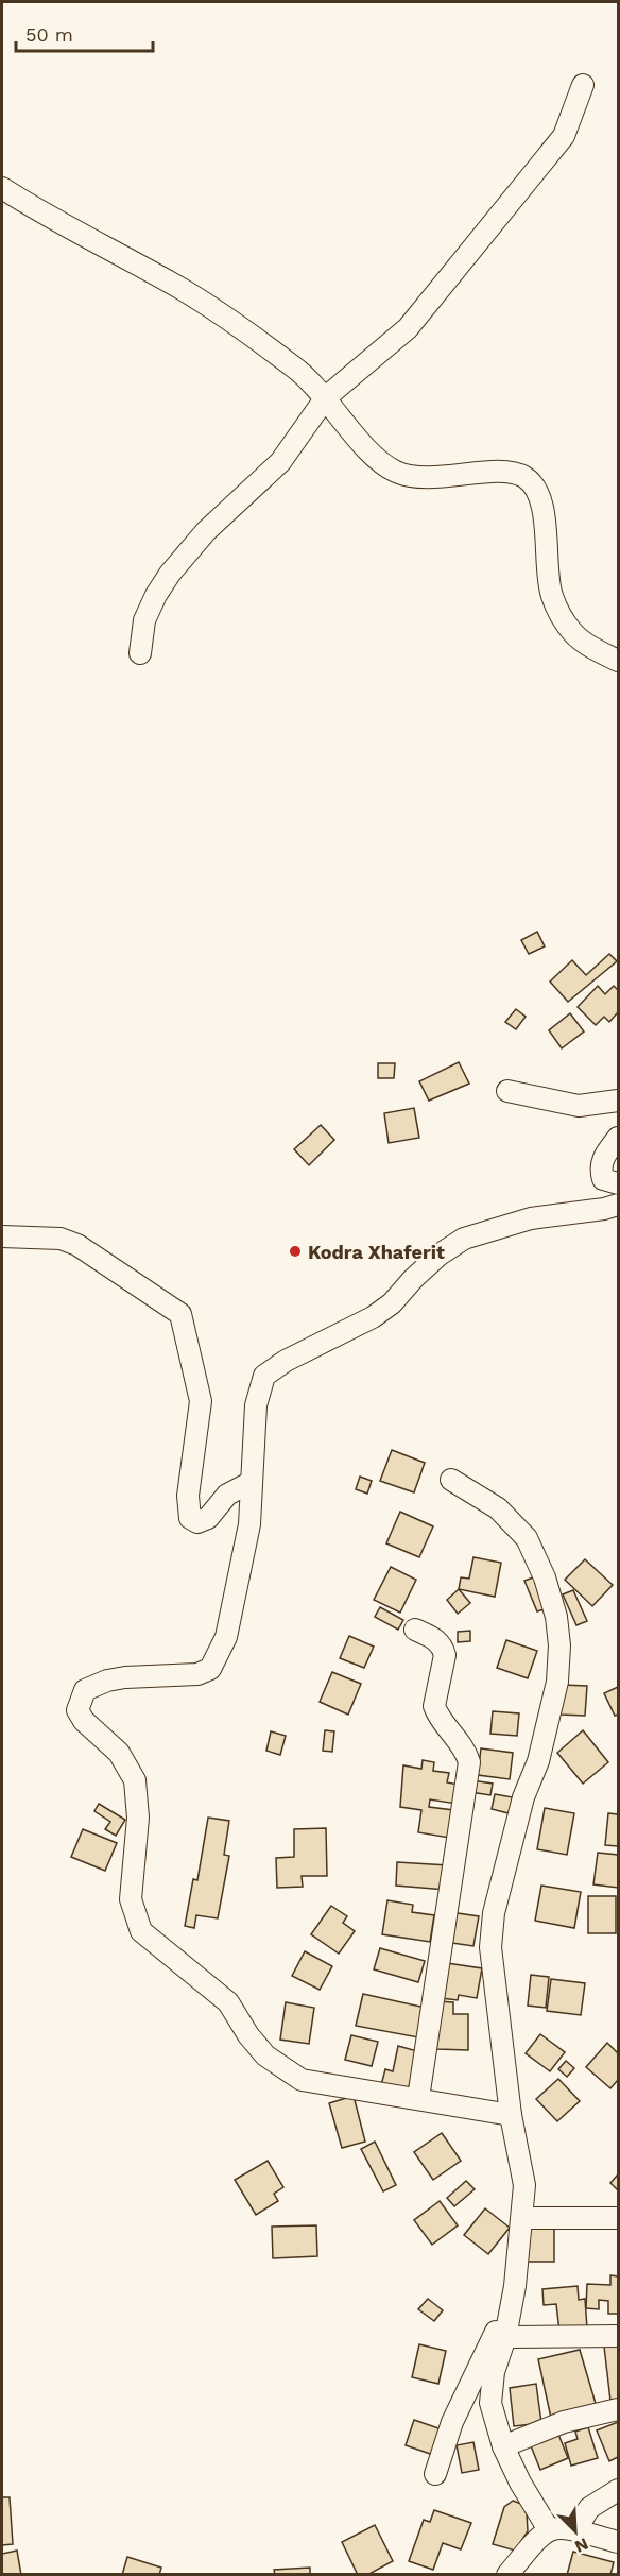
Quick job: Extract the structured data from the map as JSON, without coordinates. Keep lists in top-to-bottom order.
{
  "places": ["Kodra Xhaferit"],
  "scale_bar": "50 m",
  "north": "bottom right"
}
